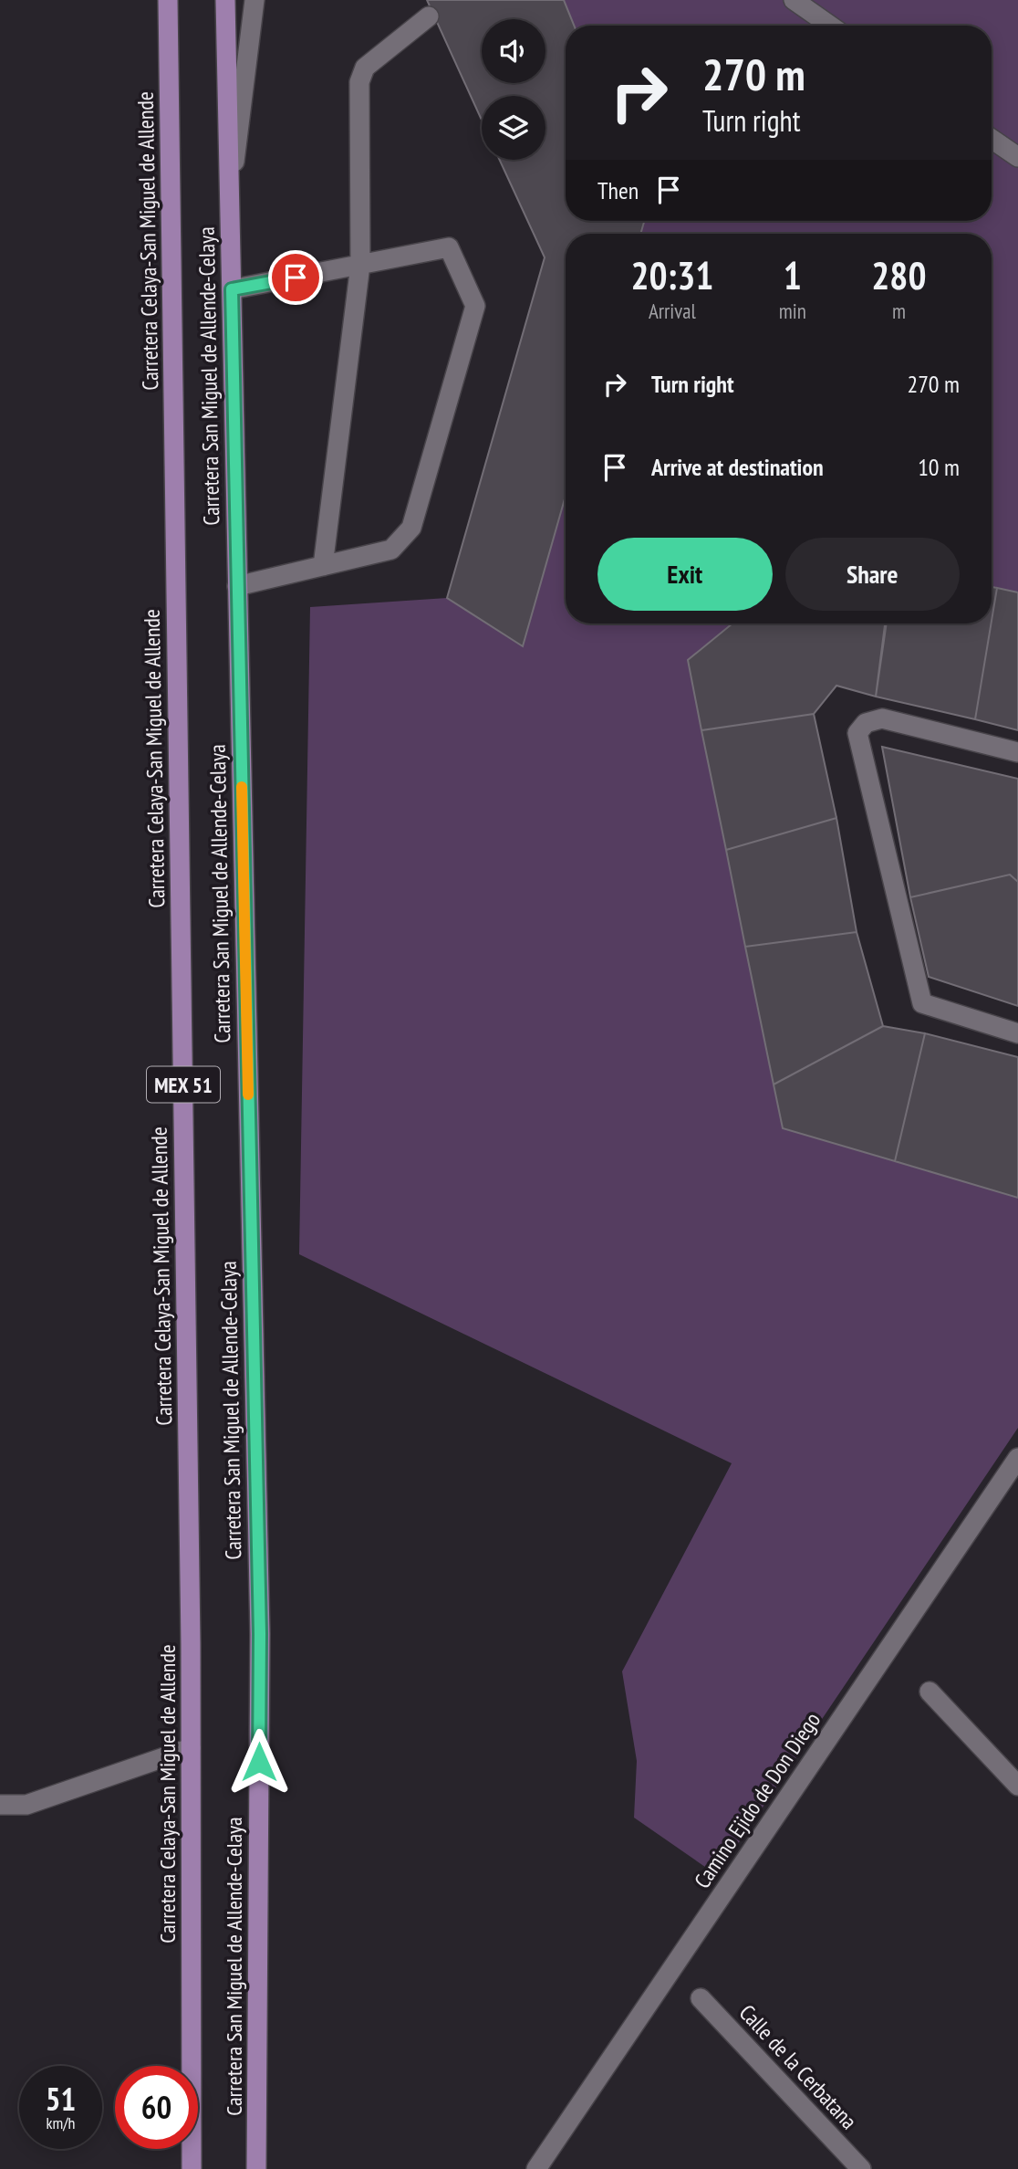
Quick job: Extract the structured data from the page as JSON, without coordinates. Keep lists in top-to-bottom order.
{
  "streets": {
    "main road": ["Carretera Celaya-San Miguel de Allende", "Carretera San Miguel de Allende-Celaya", "MEX 51"],
    "street": ["Camino Ejido de Don Diego", "Calle de la Cerbatana"]
  },
  "page": {
    "turn": ["270 m", "Turn right"],
    "then": "Then",
    "eta": [
      "20:31",
      "Arrival",
      "1",
      "min",
      "280",
      "m"
    ],
    "list": [
      {
        "name": "Turn right",
        "value": "270 m"
      },
      {
        "name": "Arrive at destination",
        "value": "10 m"
      }
    ],
    "buttons": ["Exit", "Share"],
    "speed": "51 km/h",
    "limit": "60"
  }
}
